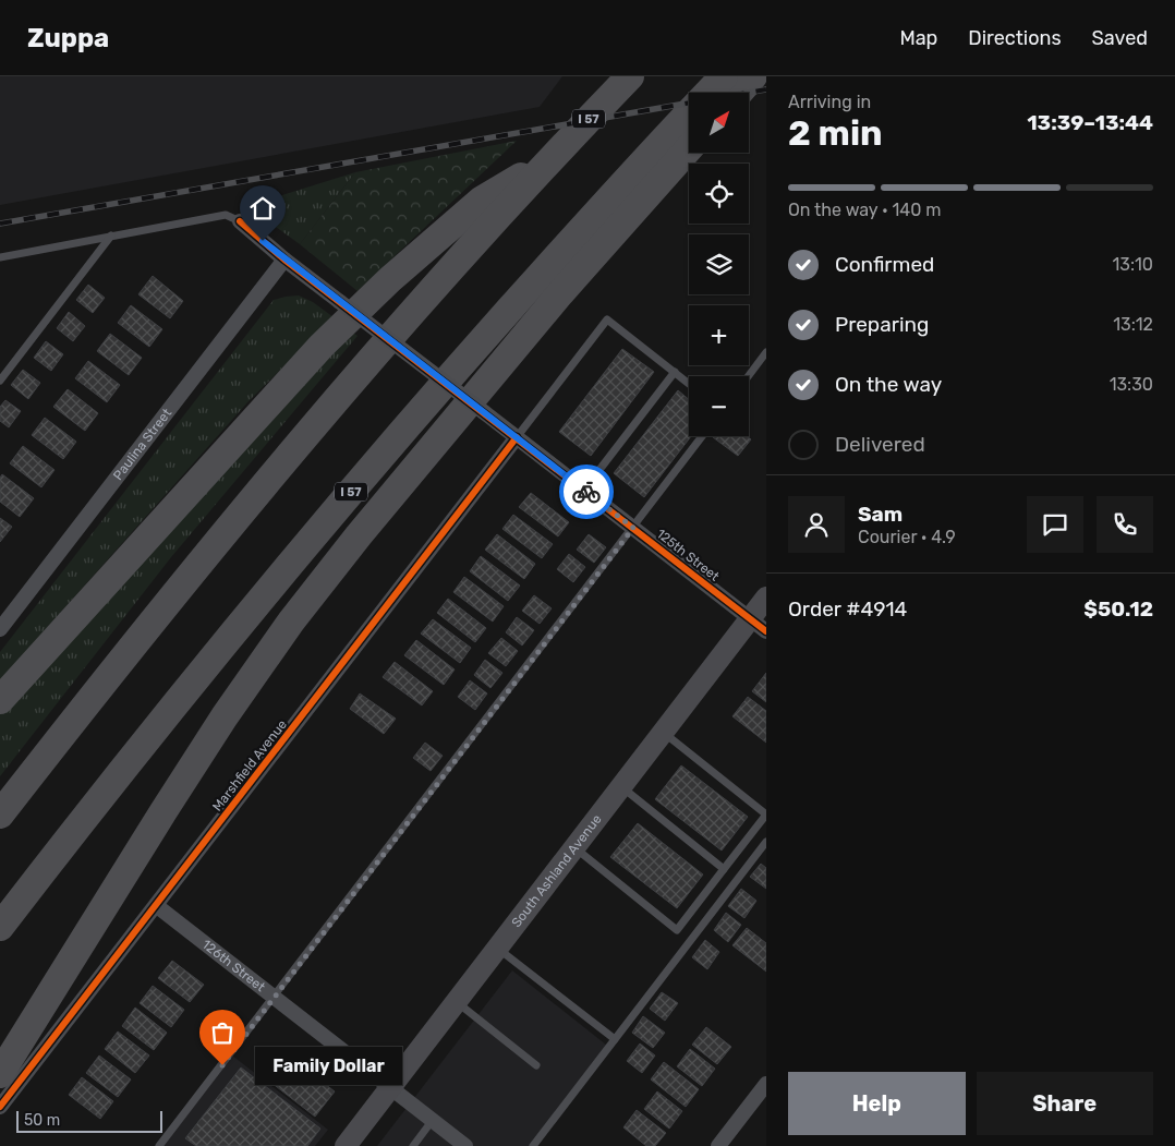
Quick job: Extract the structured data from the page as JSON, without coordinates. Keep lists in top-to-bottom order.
{
  "streets": {
    "highway": ["I 57"],
    "main road": ["South Ashland Avenue"],
    "street": [
      "Paulina Street",
      "125th Street",
      "Marshfield Avenue",
      "126th Street"
    ]
  },
  "crossings": [
    ["Paulina Street", "125th Street"],
    ["125th Street", "Marshfield Avenue"],
    ["125th Street", "South Ashland Avenue"],
    ["Marshfield Avenue", "126th Street"],
    ["South Ashland Avenue", "126th Street"]
  ],
  "places": ["Family Dollar"],
  "scale_bar": "50 m",
  "north": "top right",
  "page": {
    "header": "Zuppa",
    "nav": ["Map", "Directions", "Saved"],
    "heading": ["2 min", "Arriving in", "13:39–13:44"],
    "panel": [
      "Sam",
      "Courier · 4.9",
      "Order #4914",
      "$50.12"
    ],
    "map_buttons": ["+", "−"],
    "bar": "On the way · 140 m",
    "list": [
      ["Confirmed", "13:10"],
      ["Preparing", "13:12"],
      ["On the way", "13:30"],
      "Delivered"
    ],
    "bubble": "Family Dollar",
    "buttons": ["Help", "Share"],
    "scale": "50 m"
  }
}
